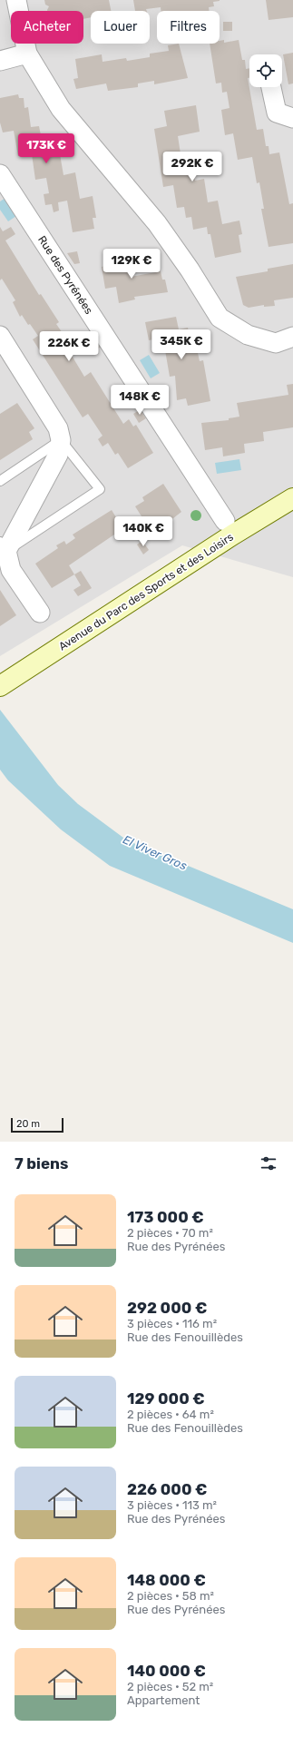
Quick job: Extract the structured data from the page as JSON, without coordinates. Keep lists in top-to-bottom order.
{
  "streets": {
    "main road": ["Avenue du Parc des Sports et des Loisirs"],
    "street": ["Rue des Pyrénées"]
  },
  "water": ["El Viver Gros"],
  "scale_bar": "20 m",
  "page": {
    "chip": ["Acheter", "Louer", "Filtres"],
    "price": [
      "173K €",
      "292K €",
      "129K €",
      "345K €",
      "226K €",
      "148K €",
      "140K €"
    ],
    "scale": "20 m",
    "heading": "7 biens",
    "list": [
      {
        "name": "173 000 €",
        "note": "2 pièces · 70 m² · Rue des Pyrénées"
      },
      {
        "name": "292 000 €",
        "note": "3 pièces · 116 m² · Rue des Fenouillèdes"
      },
      {
        "name": "129 000 €",
        "note": "2 pièces · 64 m² · Rue des Fenouillèdes"
      },
      {
        "name": "226 000 €",
        "note": "3 pièces · 113 m² · Rue des Pyrénées"
      },
      {
        "name": "148 000 €",
        "note": "2 pièces · 58 m² · Rue des Pyrénées"
      },
      {
        "name": "140 000 €",
        "note": "2 pièces · 52 m² · Appartement"
      }
    ]
  }
}
